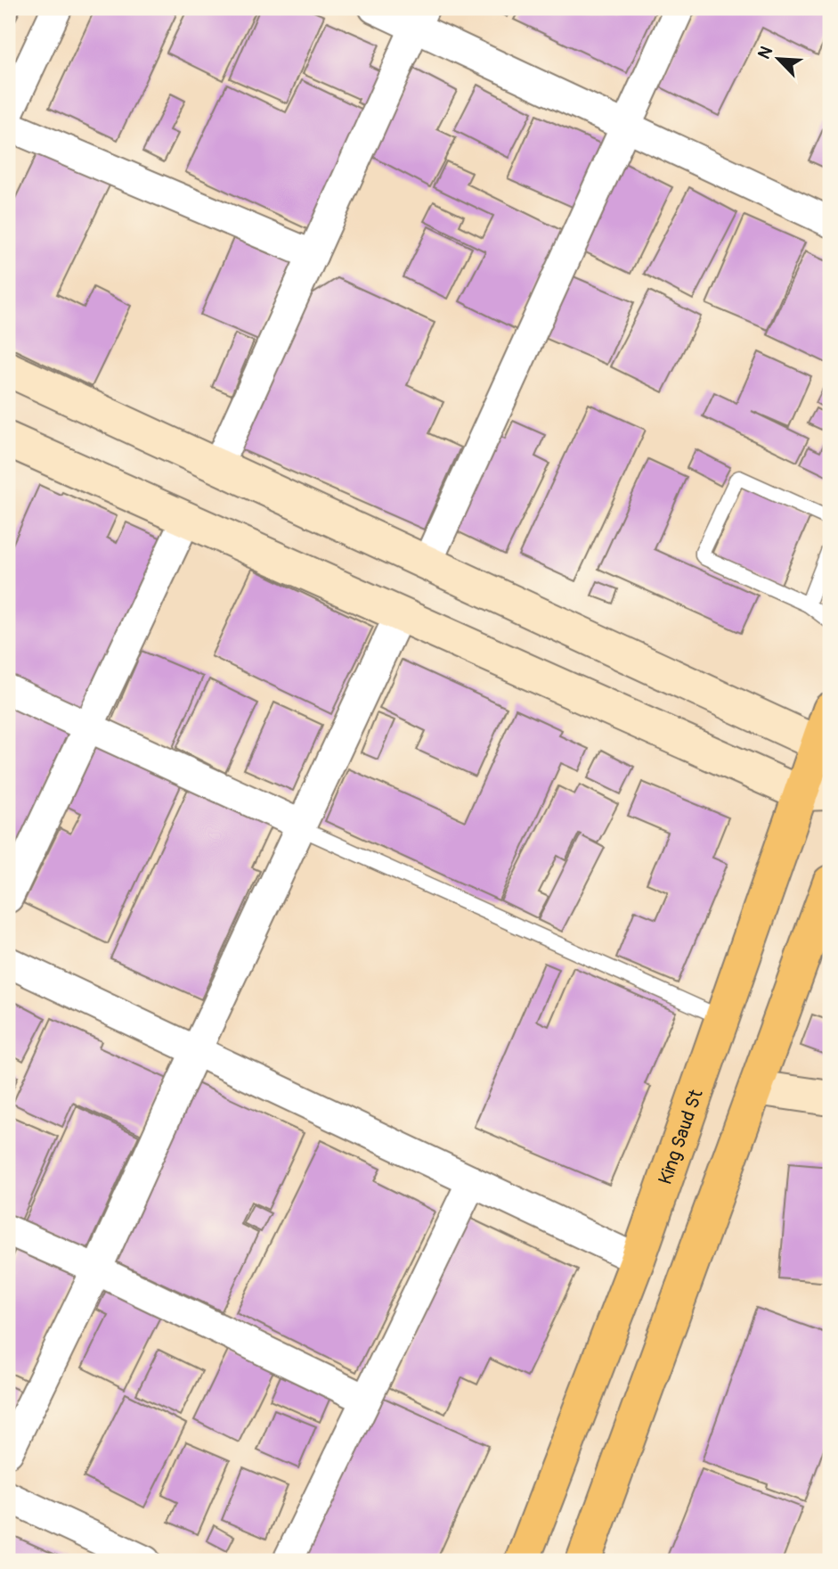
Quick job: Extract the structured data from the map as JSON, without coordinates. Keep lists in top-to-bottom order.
{
  "streets": {
    "main road": ["King Saud St"]
  },
  "north": "top left"
}
